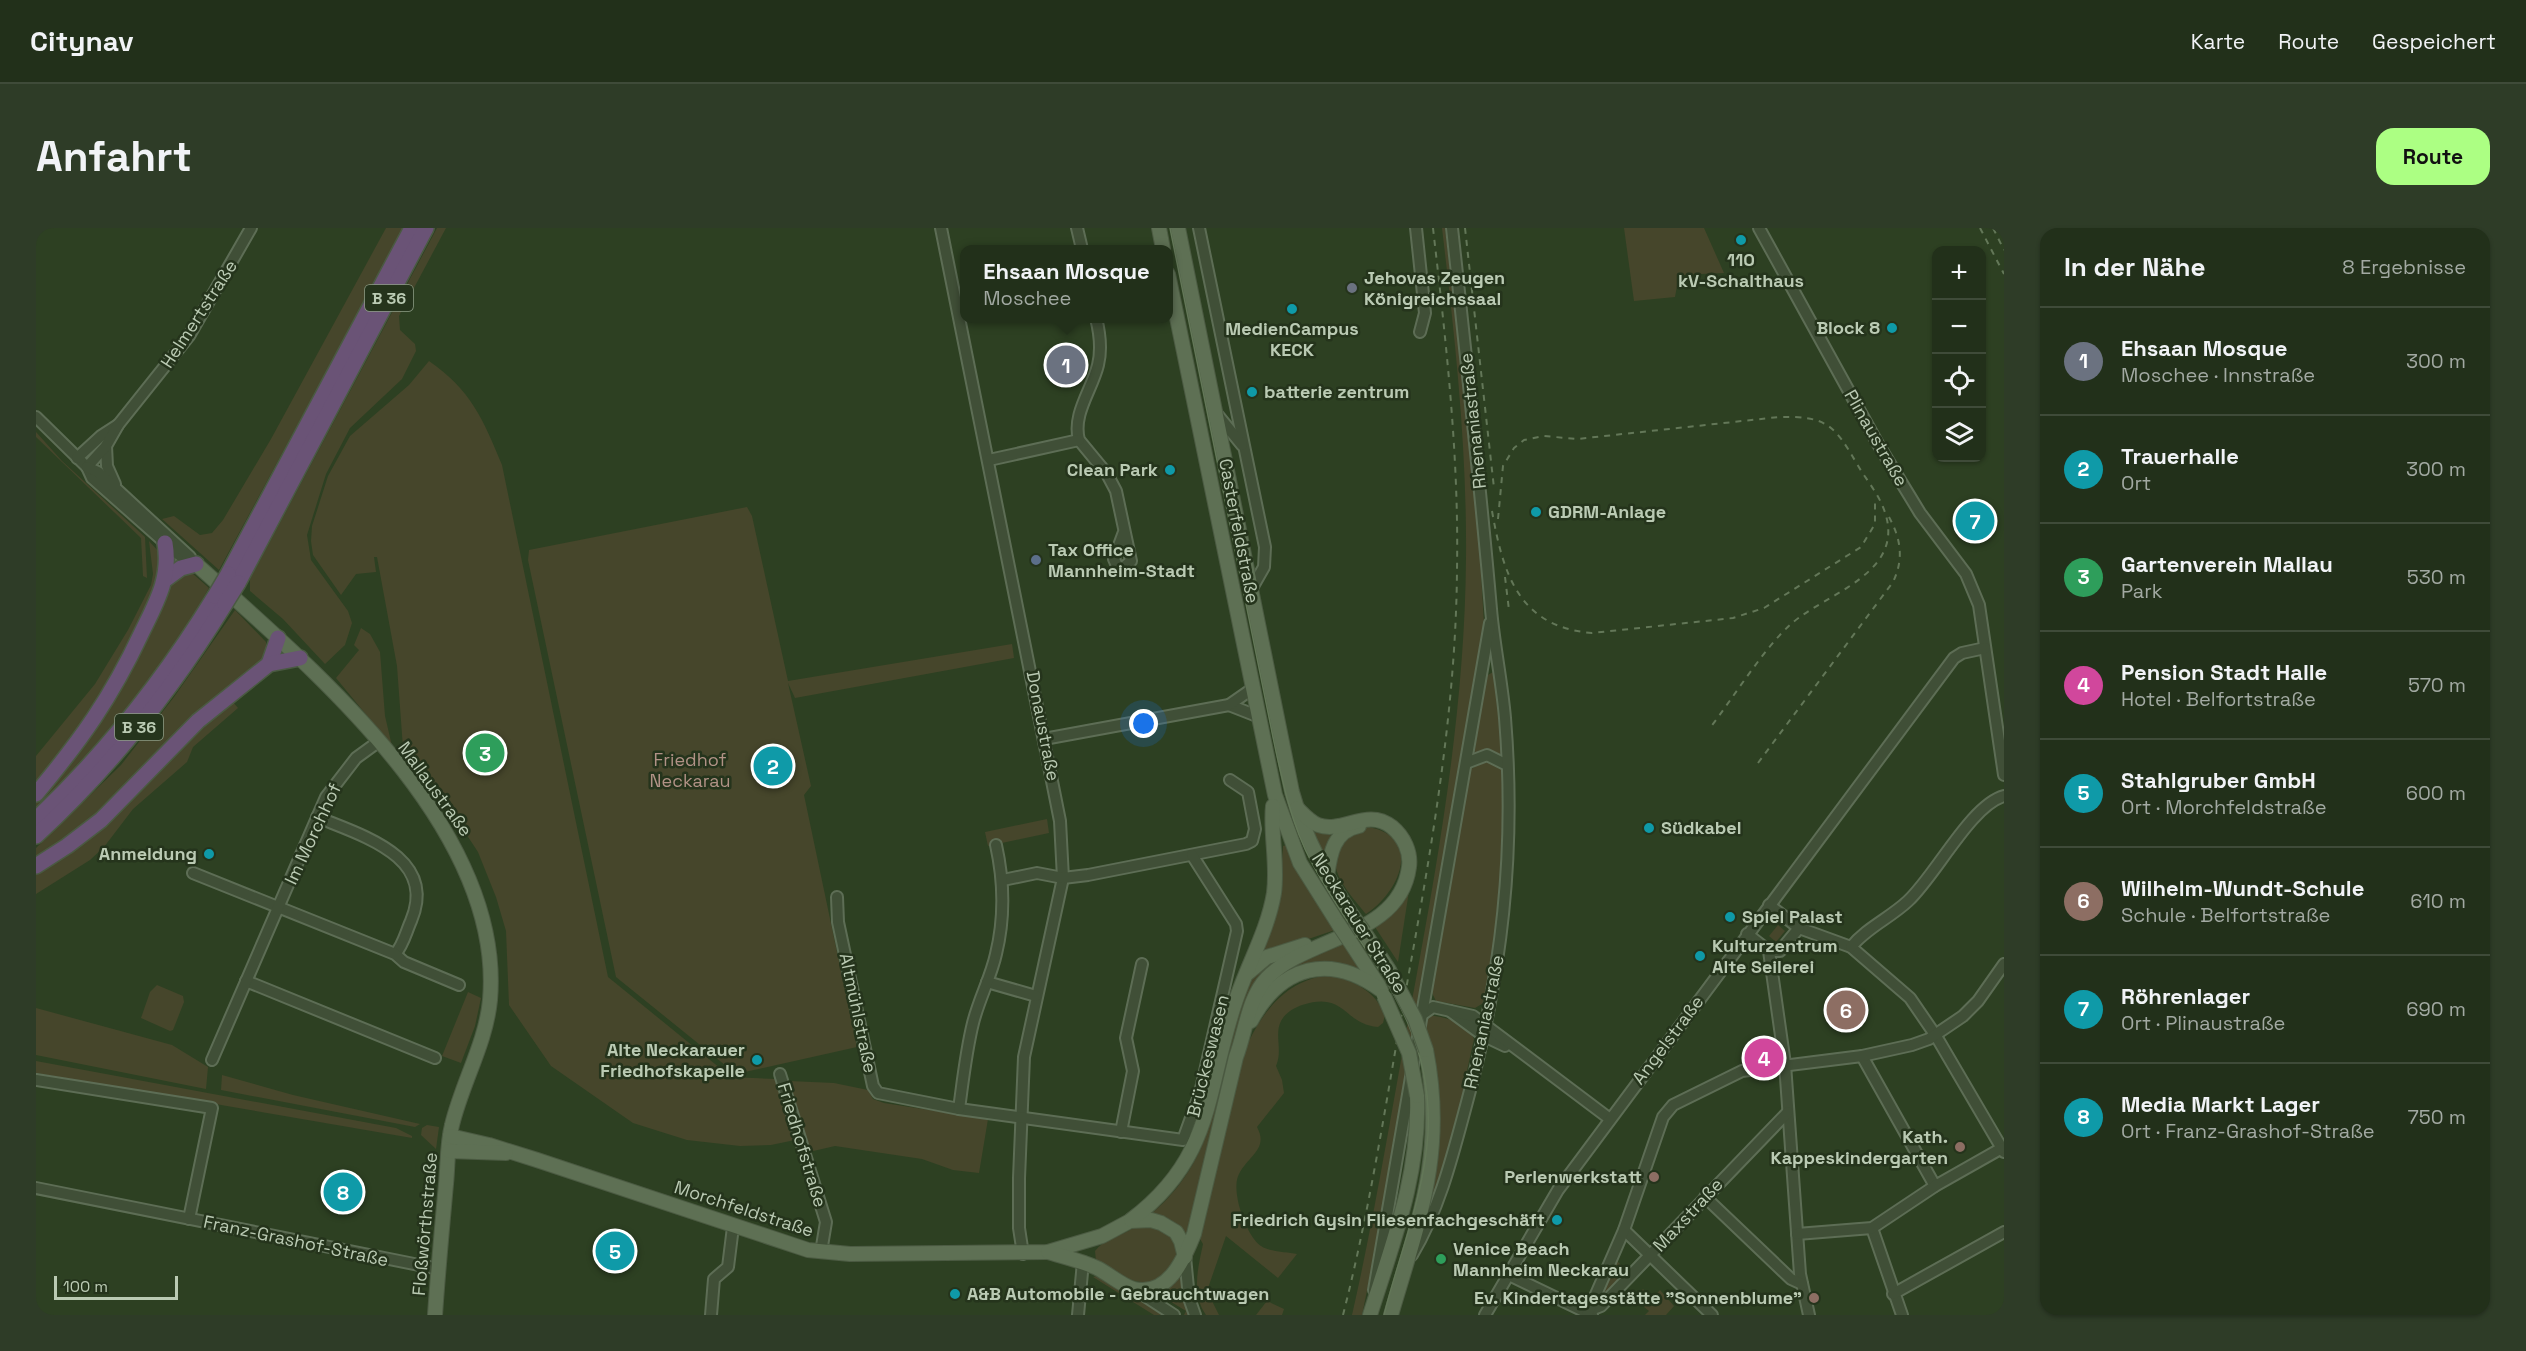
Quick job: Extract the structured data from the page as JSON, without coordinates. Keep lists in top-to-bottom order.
{
  "streets": {
    "highway": ["B 36"],
    "main road": [
      "Casterfeldstraße",
      "Mallaustraße",
      "Neckarauer Straße",
      "Morchfeldstraße",
      "Floßwörthstraße"
    ],
    "street": [
      "Helmertstraße",
      "Rhenaniastraße",
      "Plinaustraße",
      "Donaustraße",
      "Im Morchhof",
      "Altmühlstraße",
      "Angelstraße",
      "Brückeswasen",
      "Friedhofstraße",
      "Maxstraße",
      "Franz-Grashof-Straße"
    ]
  },
  "crossings": [
    ["Helmertstraße", "Mallaustraße"],
    ["Rhenaniastraße", "Neckarauer Straße"],
    ["Plinaustraße", "Angelstraße"],
    ["Casterfeldstraße", "Neckarauer Straße"],
    ["Casterfeldstraße", "Morchfeldstraße"],
    ["Donaustraße", "Altmühlstraße"],
    ["Donaustraße", "Brückeswasen"],
    ["Donaustraße", "Morchfeldstraße"],
    ["Mallaustraße", "Im Morchhof"],
    ["Mallaustraße", "Morchfeldstraße"],
    ["Mallaustraße", "Floßwörthstraße"],
    ["Neckarauer Straße", "Morchfeldstraße"],
    ["Altmühlstraße", "Brückeswasen"],
    ["Friedhofstraße", "Morchfeldstraße"],
    ["Morchfeldstraße", "Floßwörthstraße"],
    ["Floßwörthstraße", "Franz-Grashof-Straße"]
  ],
  "parks": ["Friedhof Neckarau"],
  "places": [
    "110 kV-Schalthaus",
    "Jehovas Zeugen Königreichssaal",
    "MedienCampus KECK",
    "Block 8",
    "batterie zentrum",
    "Clean Park",
    "GDRM-Anlage",
    "Tax Office Mannheim-Stadt",
    "Südkabel",
    "Anmeldung",
    "Spiel Palast",
    "Kulturzentrum Alte Seilerei",
    "Alte Neckarauer Friedhofskapelle",
    "Kath. Kappeskindergarten",
    "Perlenwerkstatt",
    "Friedrich Gysin Fliesenfachgeschäft",
    "Venice Beach Mannheim Neckarau",
    "A&B Automobile - Gebrauchtwagen",
    "Ev. Kindertagesstätte \"Sonnenblume\""
  ],
  "scale_bar": "100 m",
  "page": {
    "header": "Citynav",
    "nav": ["Karte", "Route", "Gespeichert"],
    "buttons": "Route",
    "title": "Anfahrt",
    "heading": ["In der Nähe", "8 Ergebnisse"],
    "popup": ["Ehsaan Mosque", "Moschee"],
    "map_buttons": ["+", "−"],
    "list": [
      {
        "mark": "1",
        "name": "Ehsaan Mosque",
        "note": "Moschee · Innstraße",
        "value": "300 m"
      },
      {
        "mark": "2",
        "name": "Trauerhalle",
        "note": "Ort",
        "value": "300 m"
      },
      {
        "mark": "3",
        "name": "Gartenverein Mallau",
        "note": "Park",
        "value": "530 m"
      },
      {
        "mark": "4",
        "name": "Pension Stadt Halle",
        "note": "Hotel · Belfortstraße",
        "value": "570 m"
      },
      {
        "mark": "5",
        "name": "Stahlgruber GmbH",
        "note": "Ort · Morchfeldstraße",
        "value": "600 m"
      },
      {
        "mark": "6",
        "name": "Wilhelm-Wundt-Schule",
        "note": "Schule · Belfortstraße",
        "value": "610 m"
      },
      {
        "mark": "7",
        "name": "Röhrenlager",
        "note": "Ort · Plinaustraße",
        "value": "690 m"
      },
      {
        "mark": "8",
        "name": "Media Markt Lager",
        "note": "Ort · Franz-Grashof-Straße",
        "value": "750 m"
      }
    ],
    "pins": [
      "1",
      "7",
      "3",
      "2",
      "6",
      "4",
      "8",
      "5"
    ],
    "scale": "100 m"
  }
}
